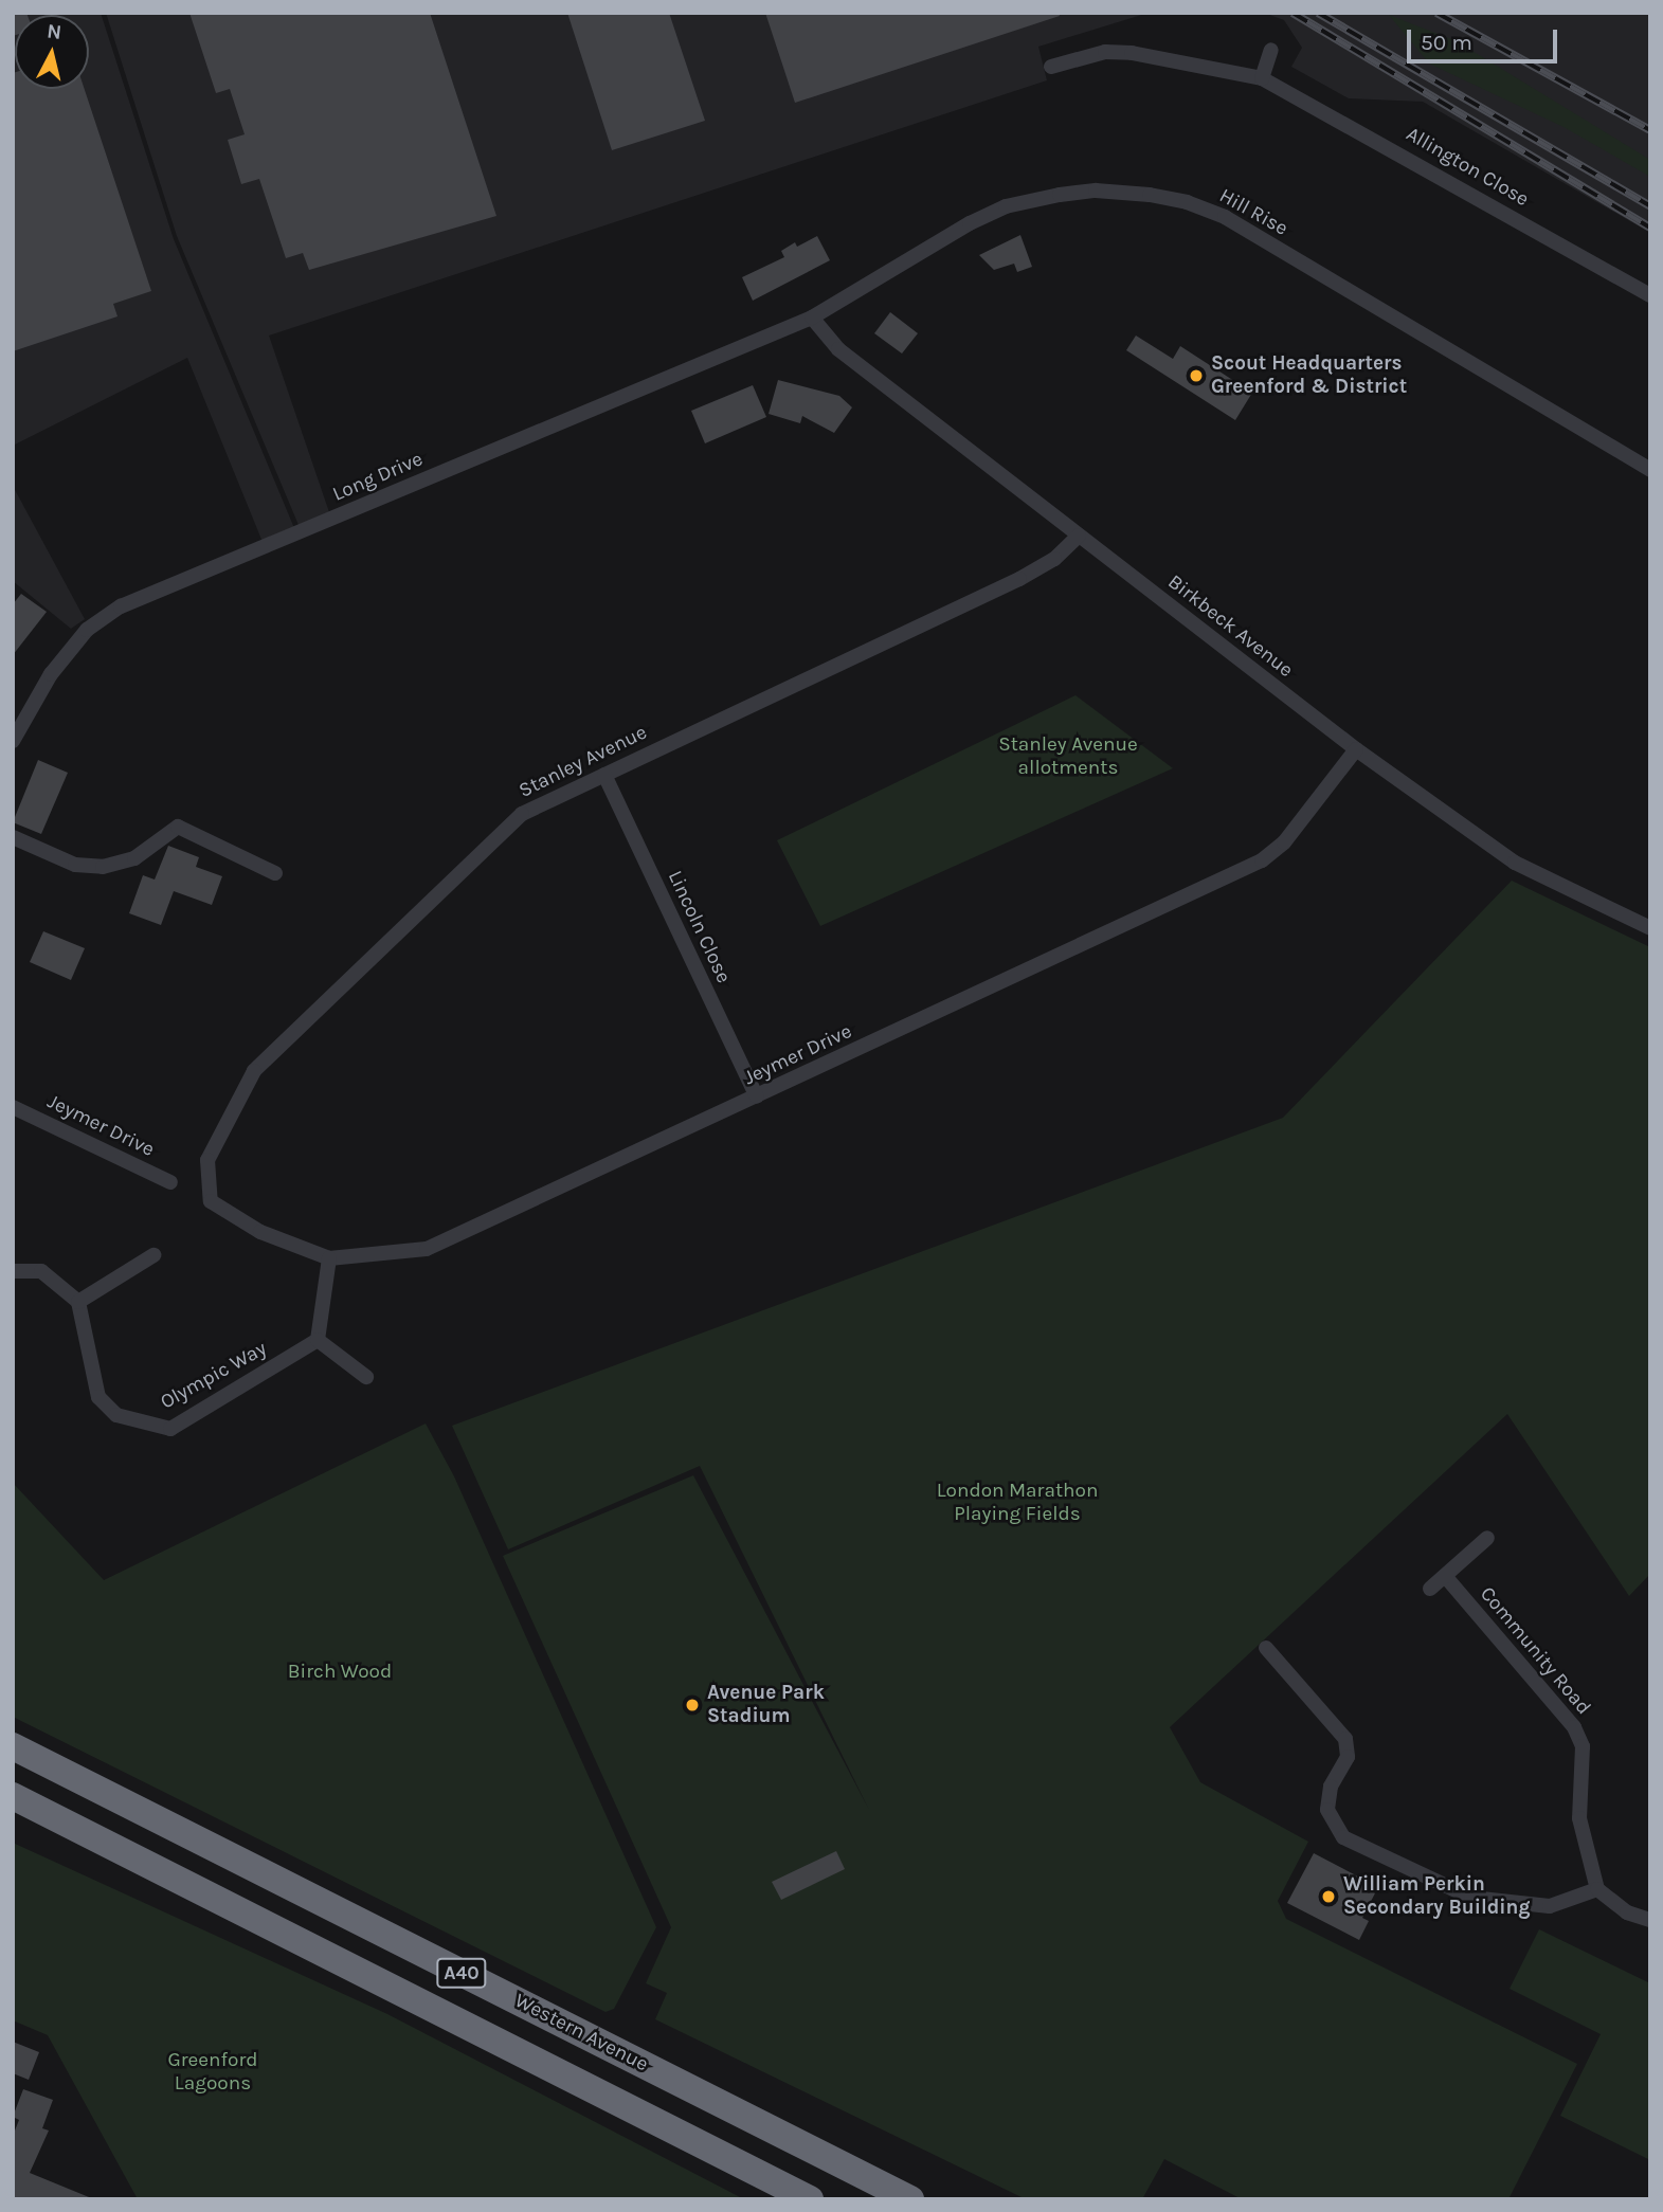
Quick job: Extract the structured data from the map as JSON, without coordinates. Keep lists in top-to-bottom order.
{
  "streets": {
    "highway": ["A40", "Western Avenue"],
    "street": [
      "Allington Close",
      "Hill Rise",
      "Long Drive",
      "Birkbeck Avenue",
      "Stanley Avenue",
      "Lincoln Close",
      "Jeymer Drive",
      "Olympic Way",
      "Community Road"
    ]
  },
  "crossings": [
    ["Hill Rise", "Long Drive"],
    ["Hill Rise", "Birkbeck Avenue"],
    ["Long Drive", "Birkbeck Avenue"],
    ["Birkbeck Avenue", "Stanley Avenue"],
    ["Birkbeck Avenue", "Jeymer Drive"],
    ["Stanley Avenue", "Lincoln Close"],
    ["Stanley Avenue", "Jeymer Drive"],
    ["Lincoln Close", "Jeymer Drive"]
  ],
  "parks": [
    "Stanley Avenue allotments",
    "London Marathon Playing Fields",
    "Birch Wood",
    "Greenford Lagoons"
  ],
  "places": ["Scout Headquarters Greenford & District", "Avenue Park Stadium", "William Perkin Secondary Building"],
  "scale_bar": "50 m",
  "north": "top"
}
